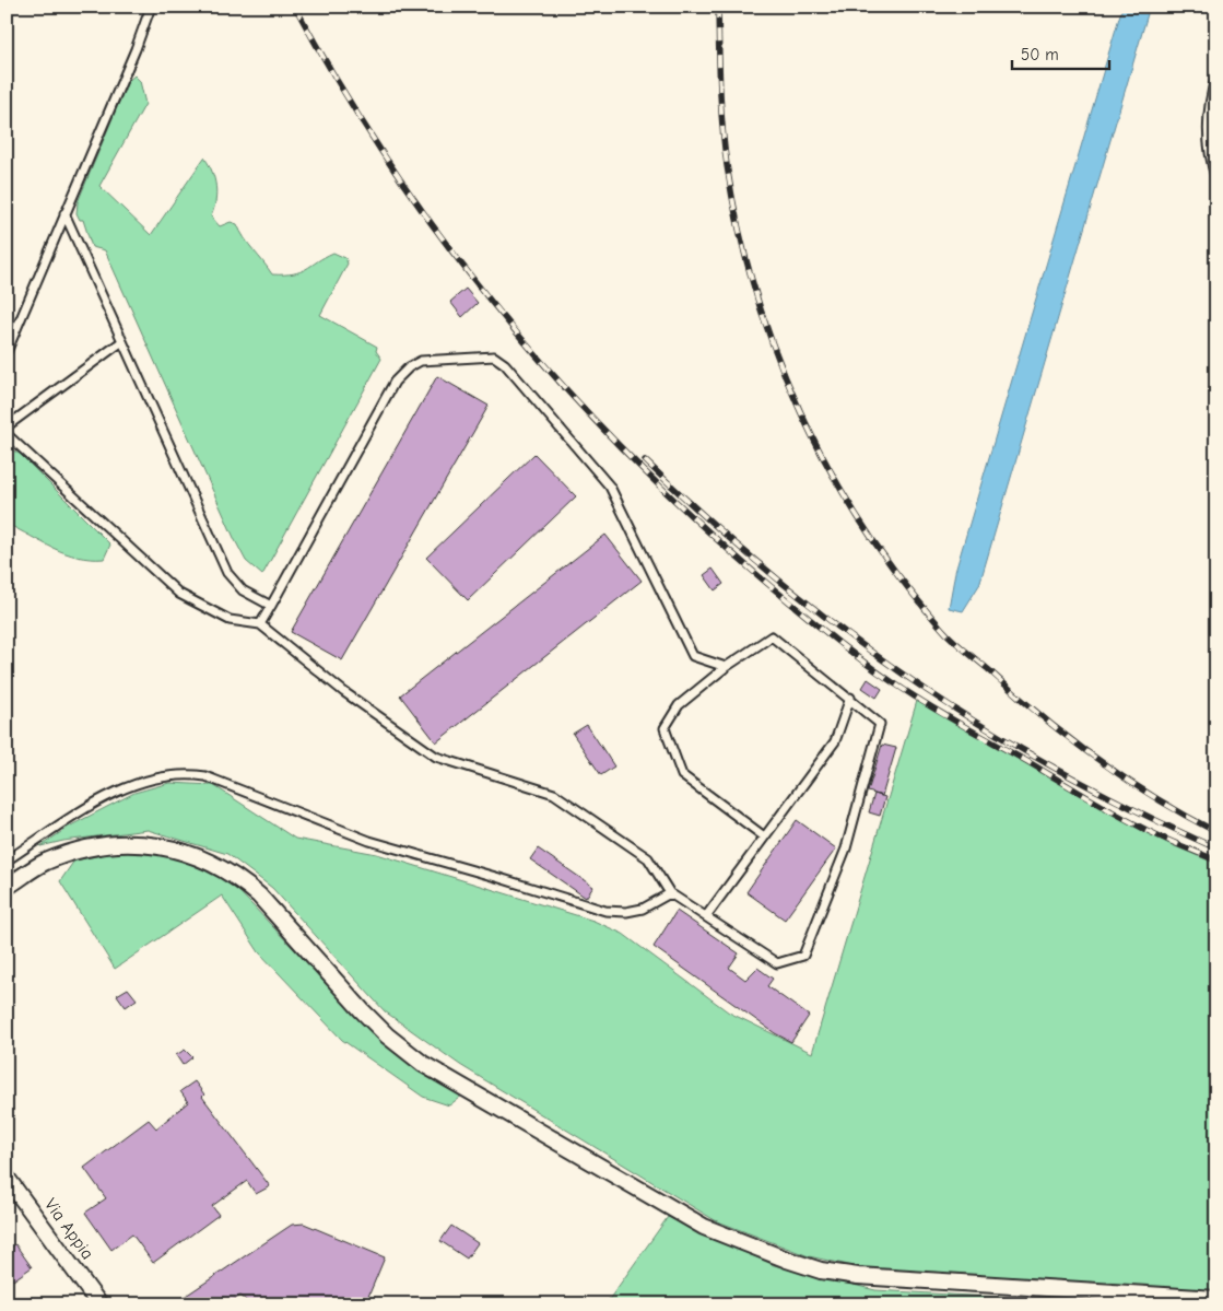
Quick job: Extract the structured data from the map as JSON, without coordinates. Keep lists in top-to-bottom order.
{
  "streets": {
    "street": ["Via Appia"]
  },
  "scale_bar": "50 m"
}
